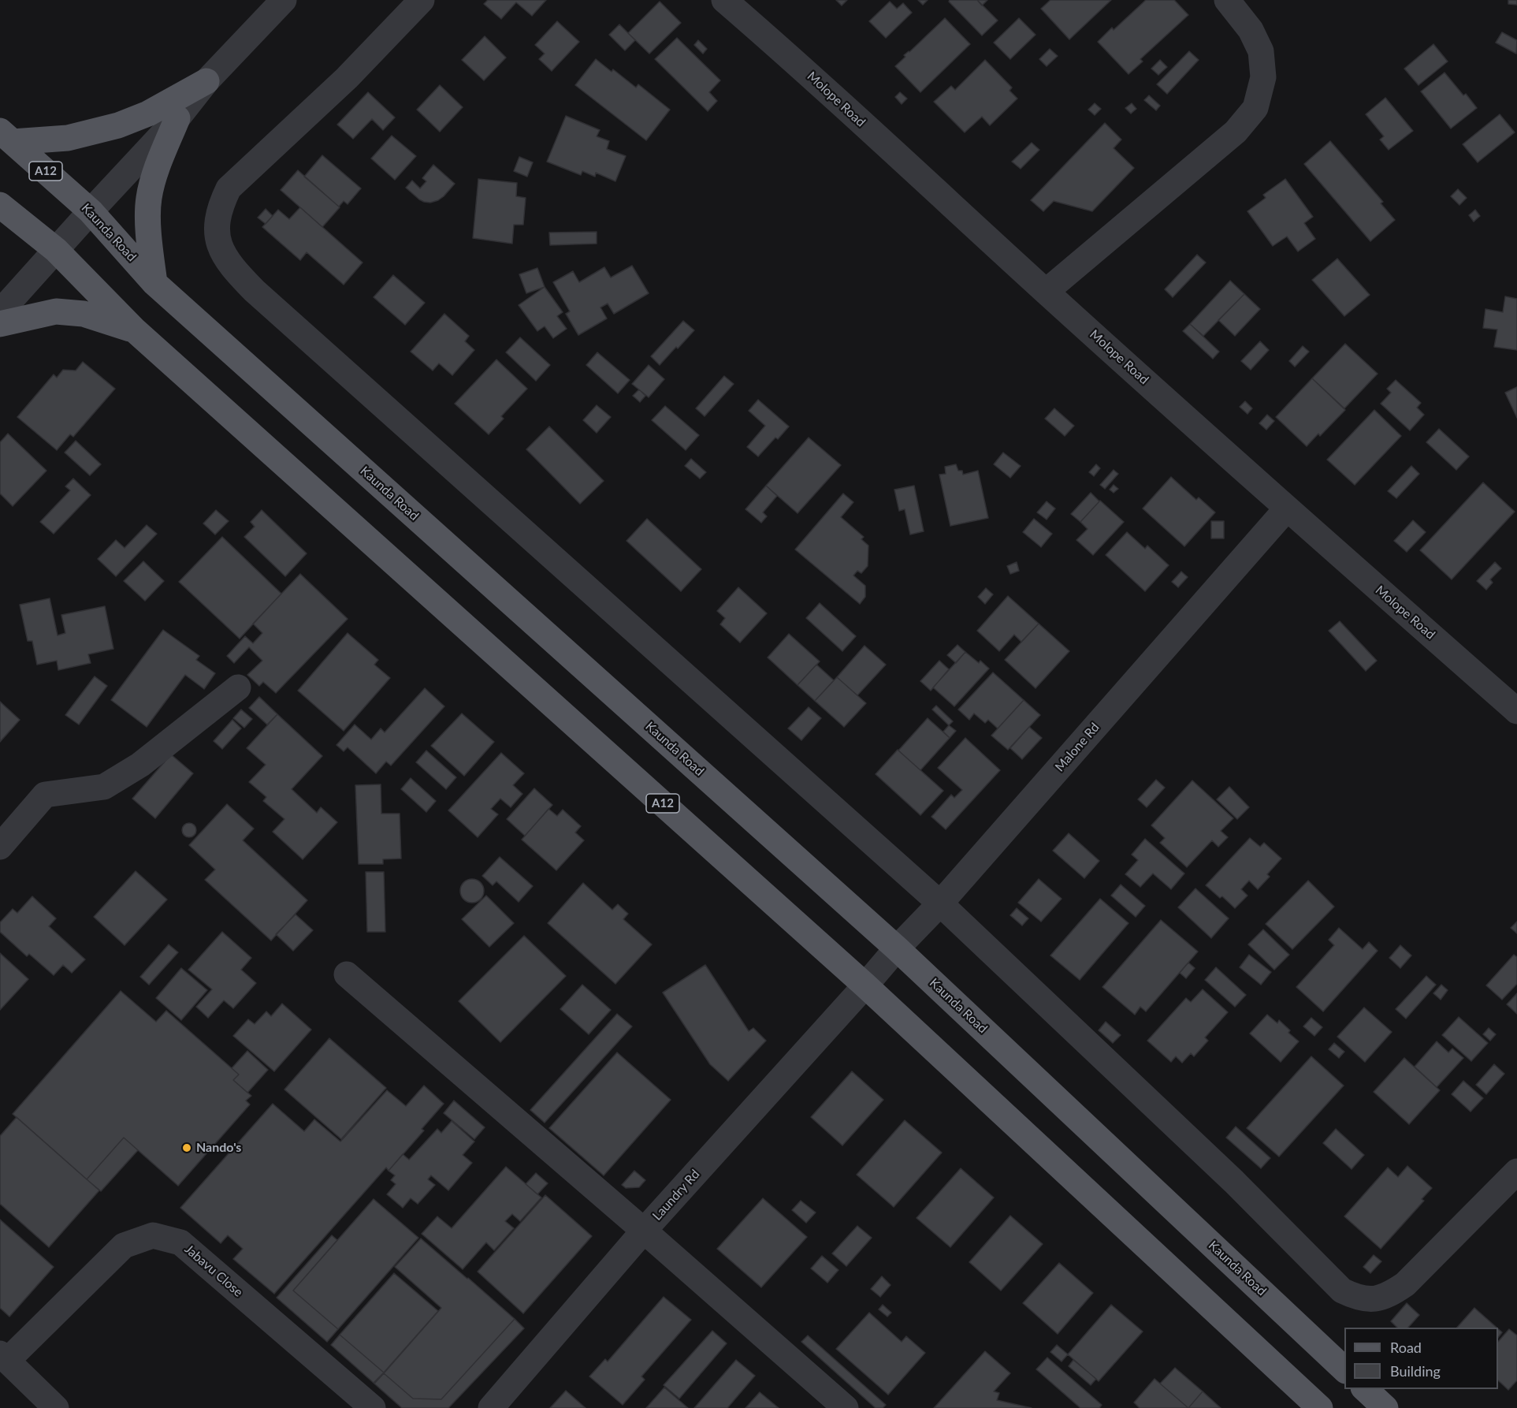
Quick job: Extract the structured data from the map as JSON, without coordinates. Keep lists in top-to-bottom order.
{
  "streets": {
    "main road": ["A12", "Kaunda Road"],
    "street": [
      "Molope Road",
      "Malone Rd",
      "Laundry Rd",
      "Jabavu Close"
    ]
  },
  "crossings": [
    ["Molope Road", "Malone Rd"],
    ["A12", "Malone Rd"],
    ["A12", "Laundry Rd"],
    ["Kaunda Road", "Malone Rd"],
    ["Malone Rd", "Laundry Rd"]
  ],
  "places": ["Nando's"],
  "legend": ["Road", "Building"]
}
